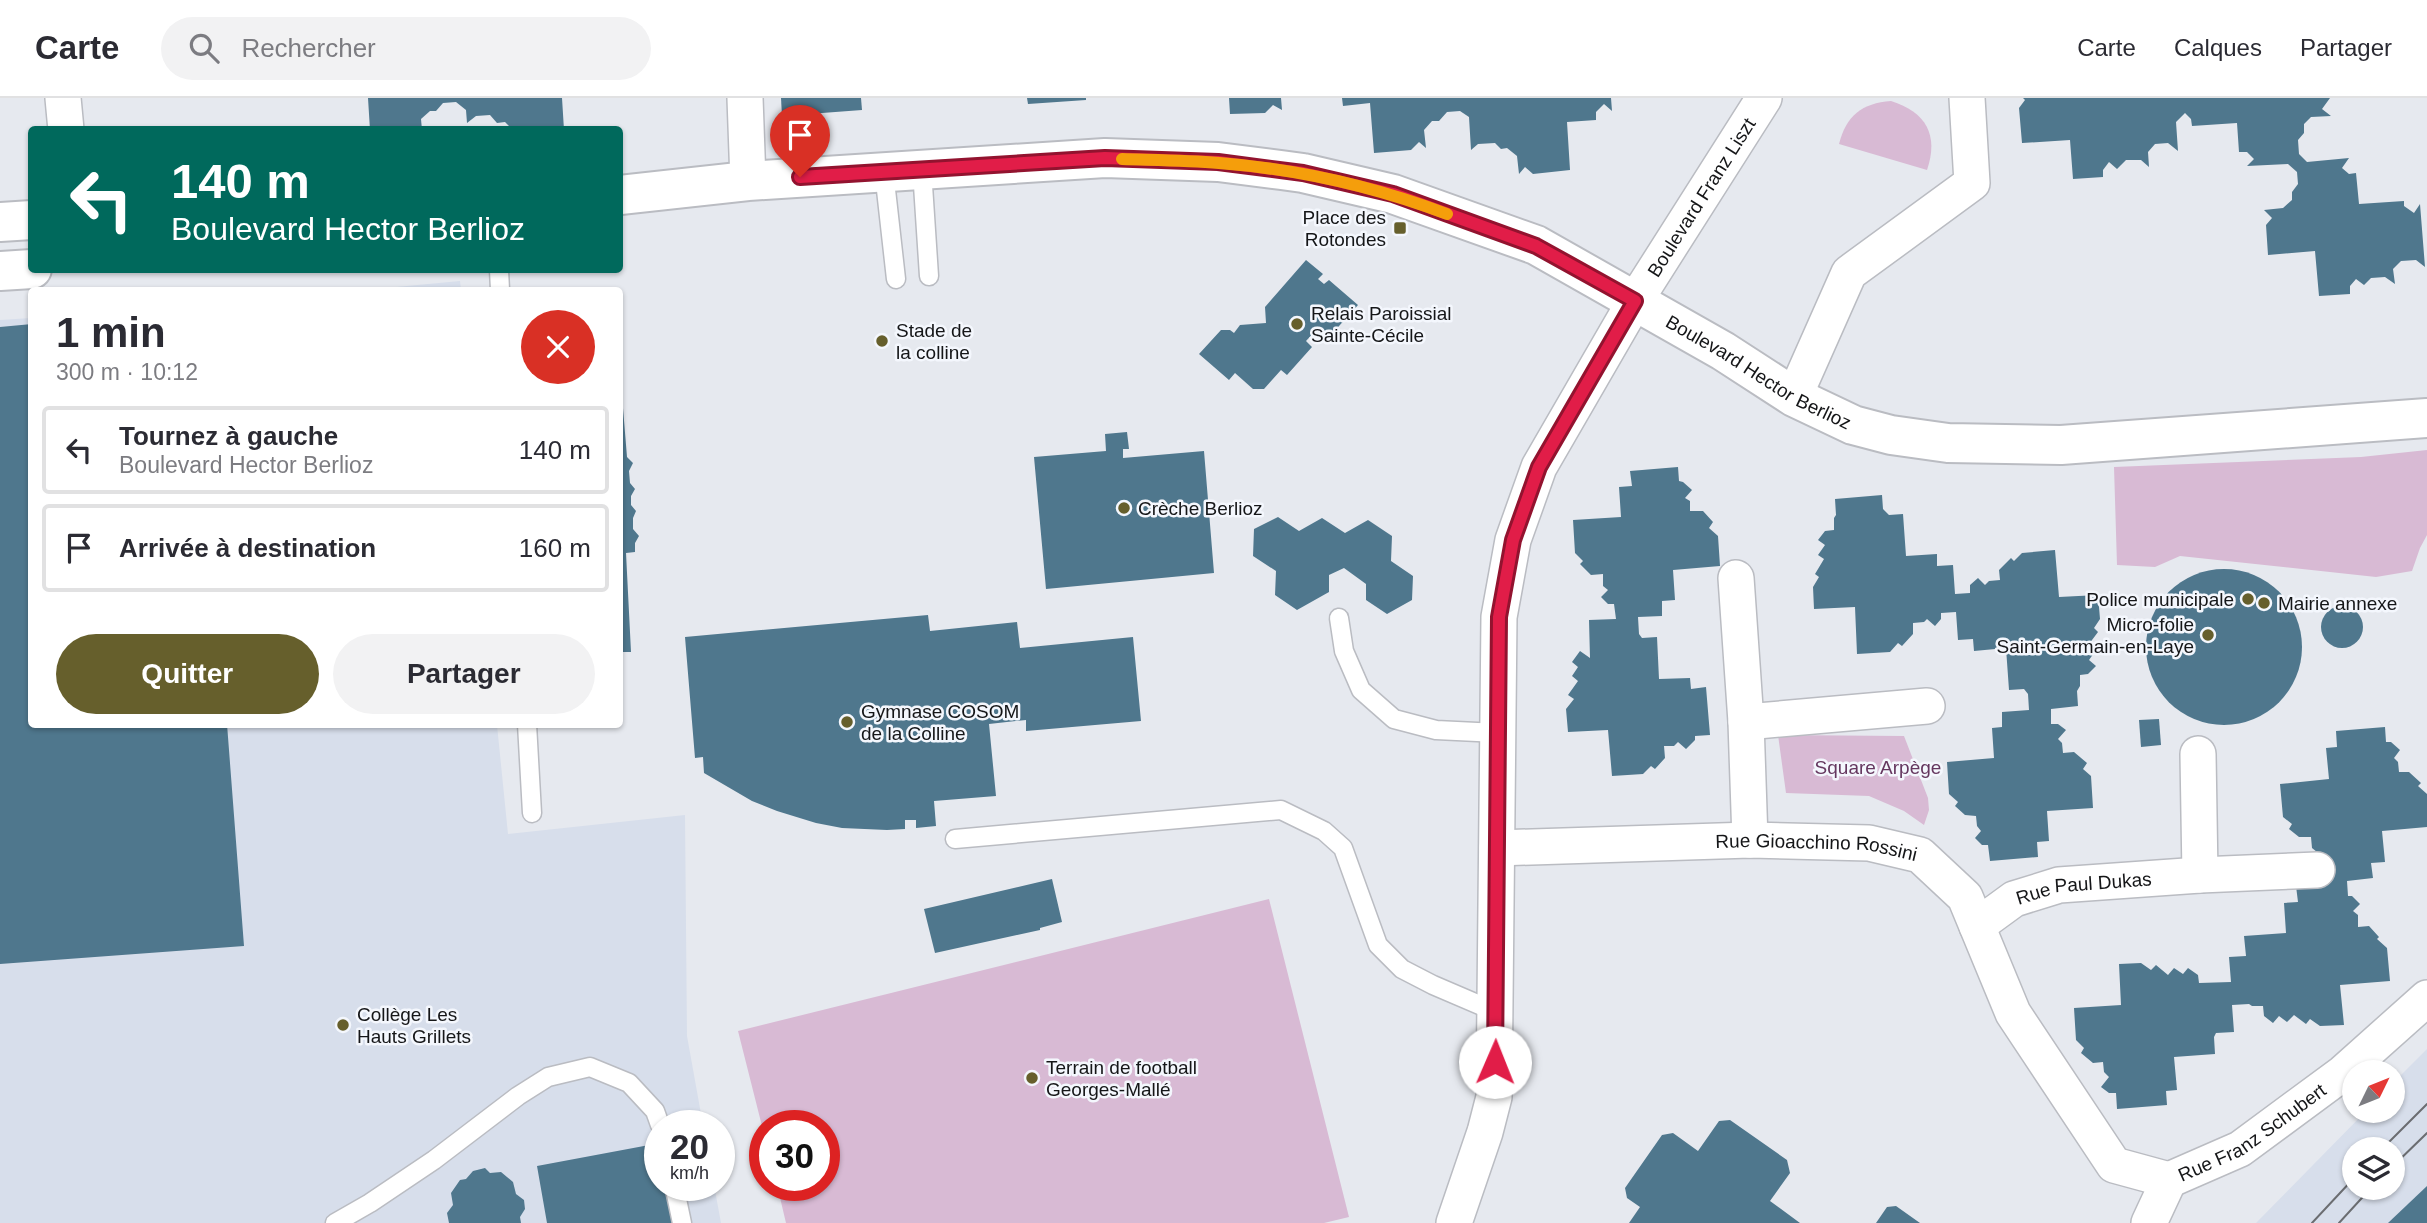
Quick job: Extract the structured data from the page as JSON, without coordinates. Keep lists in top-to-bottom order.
{
  "streets": {
    "street": [
      "Boulevard Franz Liszt",
      "Boulevard Hector Berlioz",
      "Rue Gioacchino Rossini",
      "Rue Paul Dukas",
      "Rue Franz Schubert"
    ]
  },
  "crossings": [
    ["Boulevard Franz Liszt", "Boulevard Hector Berlioz"],
    ["Boulevard Franz Liszt", "Rue Gioacchino Rossini"],
    ["Rue Gioacchino Rossini", "Rue Paul Dukas"],
    ["Rue Gioacchino Rossini", "Rue Franz Schubert"]
  ],
  "parks": ["Square Arpège"],
  "places": {
    "transit": ["Place des Rotondes"],
    "other": [
      "Relais Paroissial Sainte-Cécile",
      "Stade de la colline",
      "Crèche Berlioz",
      "Police municipale",
      "Mairie annexe",
      "Micro-folie Saint-Germain-en-Laye",
      "Gymnase COSOM de la Colline",
      "Collège Les Hauts Grillets",
      "Terrain de football Georges-Mallé"
    ]
  },
  "north": "top right",
  "page": {
    "header": "Carte",
    "search": "Rechercher",
    "nav": ["Carte", "Calques", "Partager"],
    "turn": ["140 m", "Boulevard Hector Berlioz"],
    "heading": ["1 min", "300 m · 10:12"],
    "list": [
      {
        "name": "Tournez à gauche",
        "note": "Boulevard Hector Berlioz",
        "value": "140 m"
      },
      {
        "name": "Arrivée à destination",
        "value": "160 m"
      }
    ],
    "buttons": ["Quitter", "Partager"],
    "speed": "20 km/h",
    "limit": "30"
  }
}
